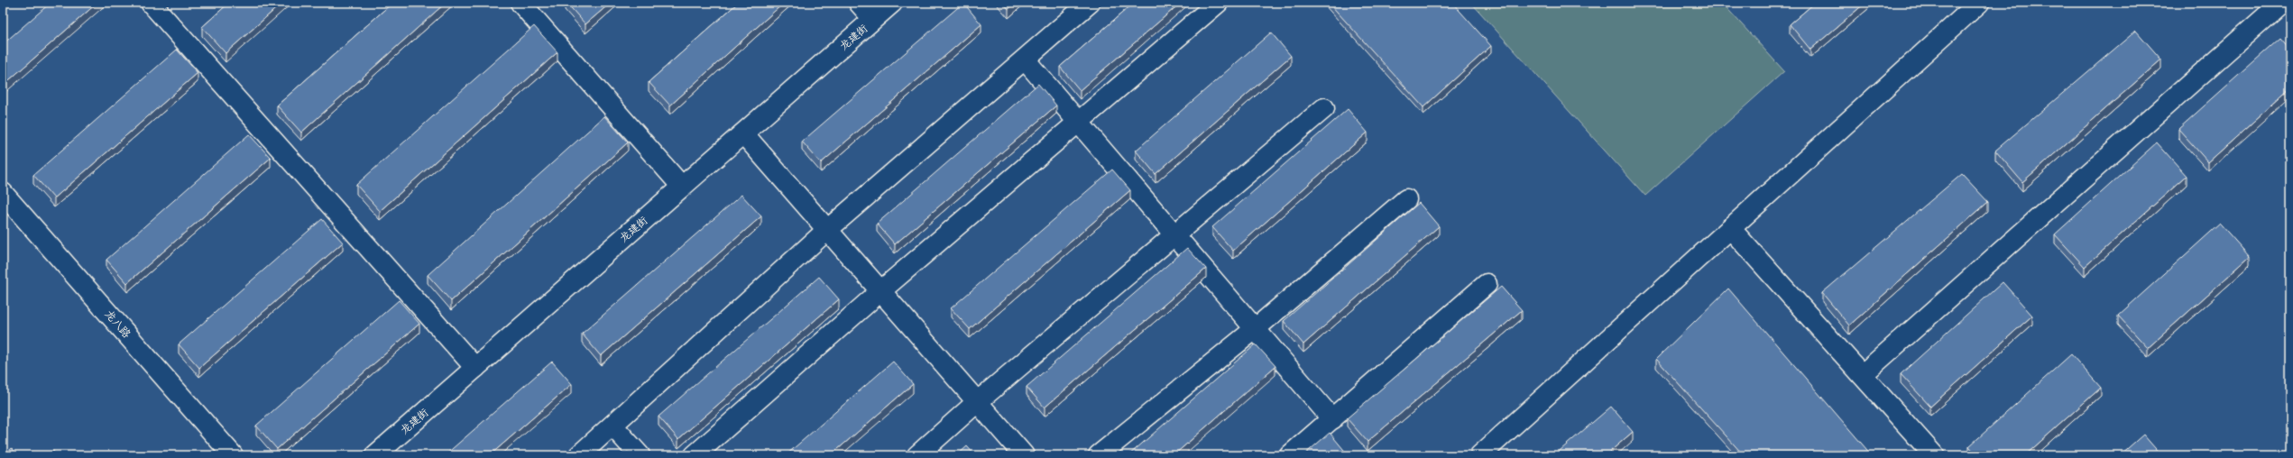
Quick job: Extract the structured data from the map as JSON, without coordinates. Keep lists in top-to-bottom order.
{
  "streets": {
    "street": ["龙建街", "龙八路"]
  }
}
